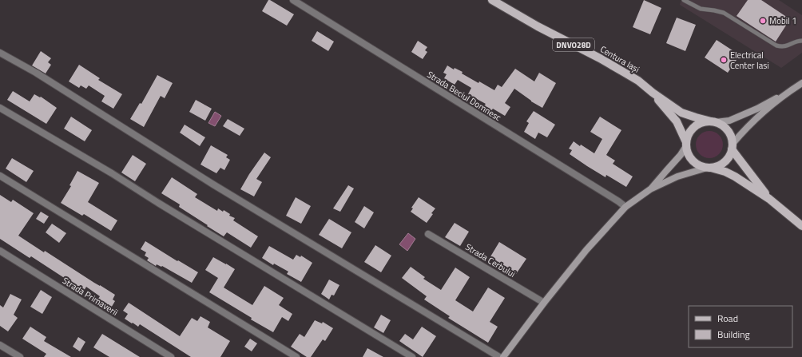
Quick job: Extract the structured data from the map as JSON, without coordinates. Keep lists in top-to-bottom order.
{
  "streets": {
    "main road": ["DNVO28D", "Centura Iași"],
    "street": ["Strada Beciul Domnesc", "Strada Cerbului", "Strada Primaverii"]
  },
  "places": ["Mobil 1", "Electrical Center Iasi"],
  "legend": ["Road", "Building"]
}
